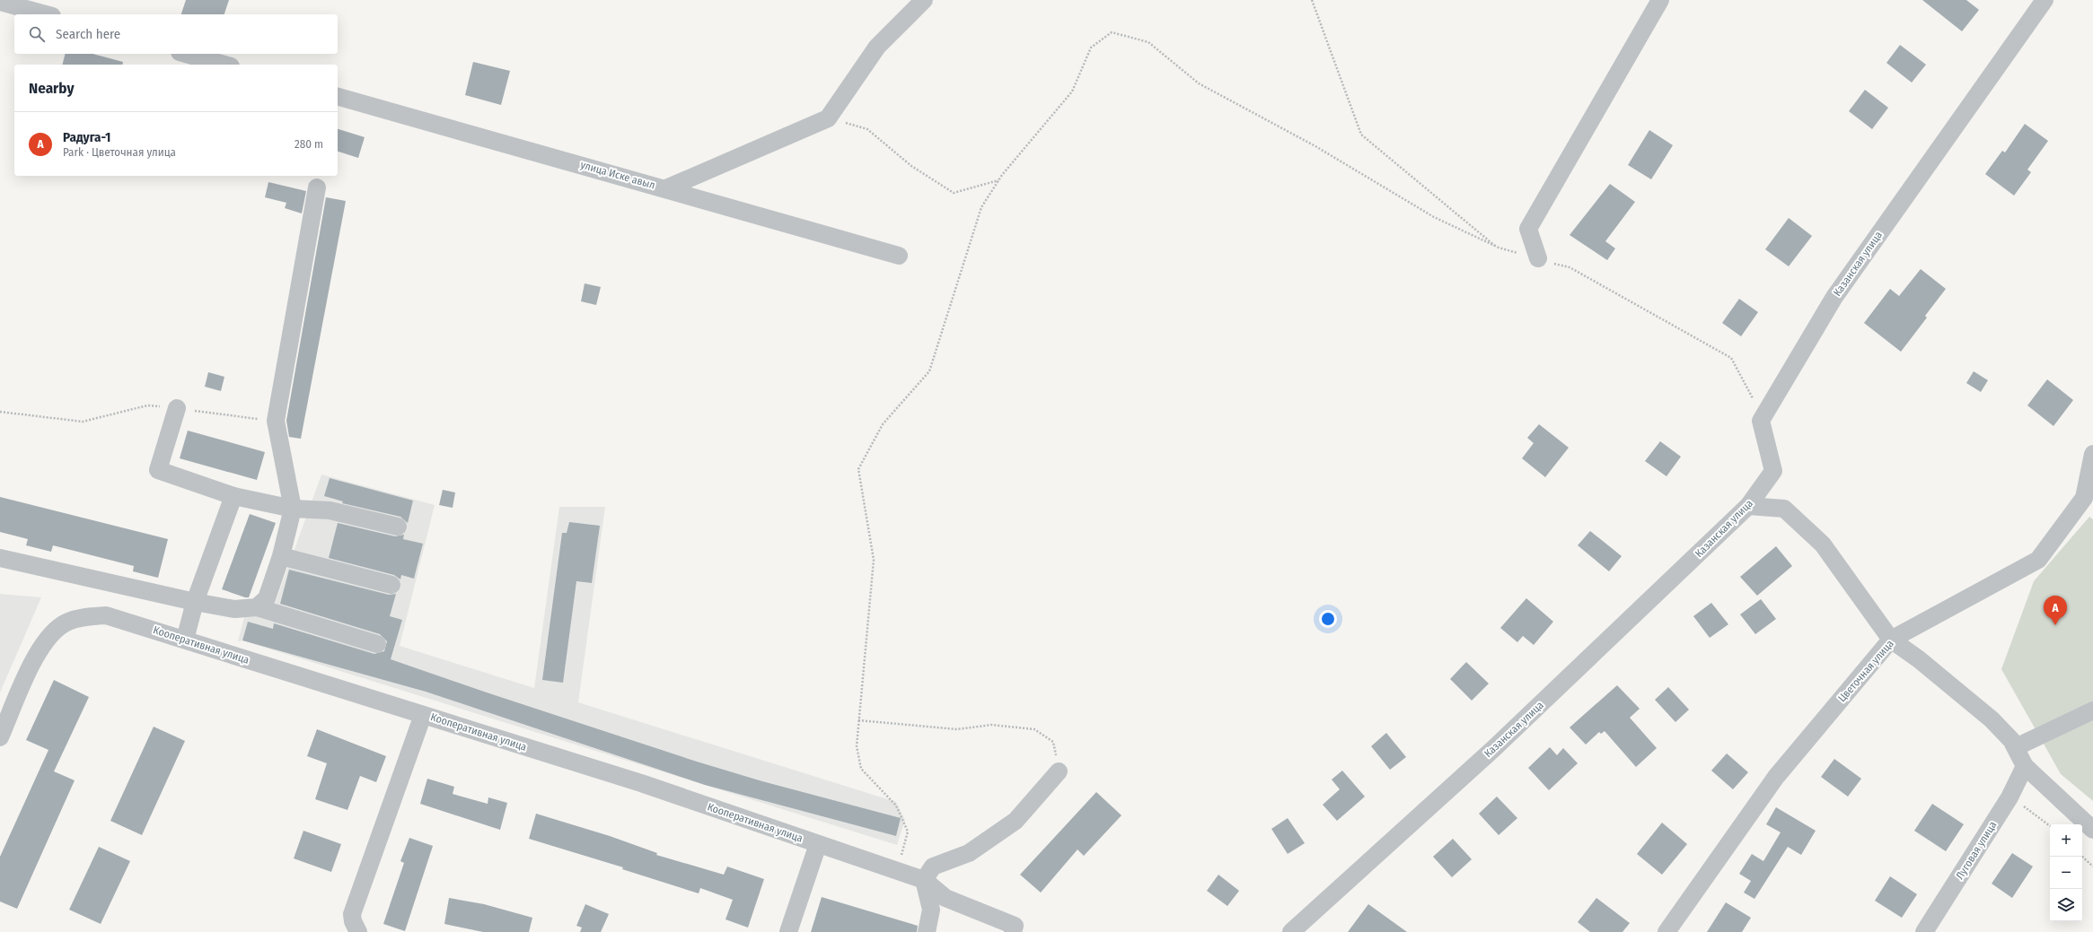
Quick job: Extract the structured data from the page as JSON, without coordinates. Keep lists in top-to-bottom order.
{
  "streets": {
    "street": [
      "улица Иске авыл",
      "Казанская улица",
      "Кооперативная улица",
      "Цветочная улица",
      "Луговая улица"
    ]
  },
  "page": {
    "search": "Search here",
    "heading": "Nearby",
    "list": [
      {
        "mark": "A",
        "name": "Радуга-1",
        "note": "Park · Цветочная улица",
        "value": "280 m"
      }
    ],
    "pins": "A",
    "map_buttons": ["+", "−"]
  }
}
